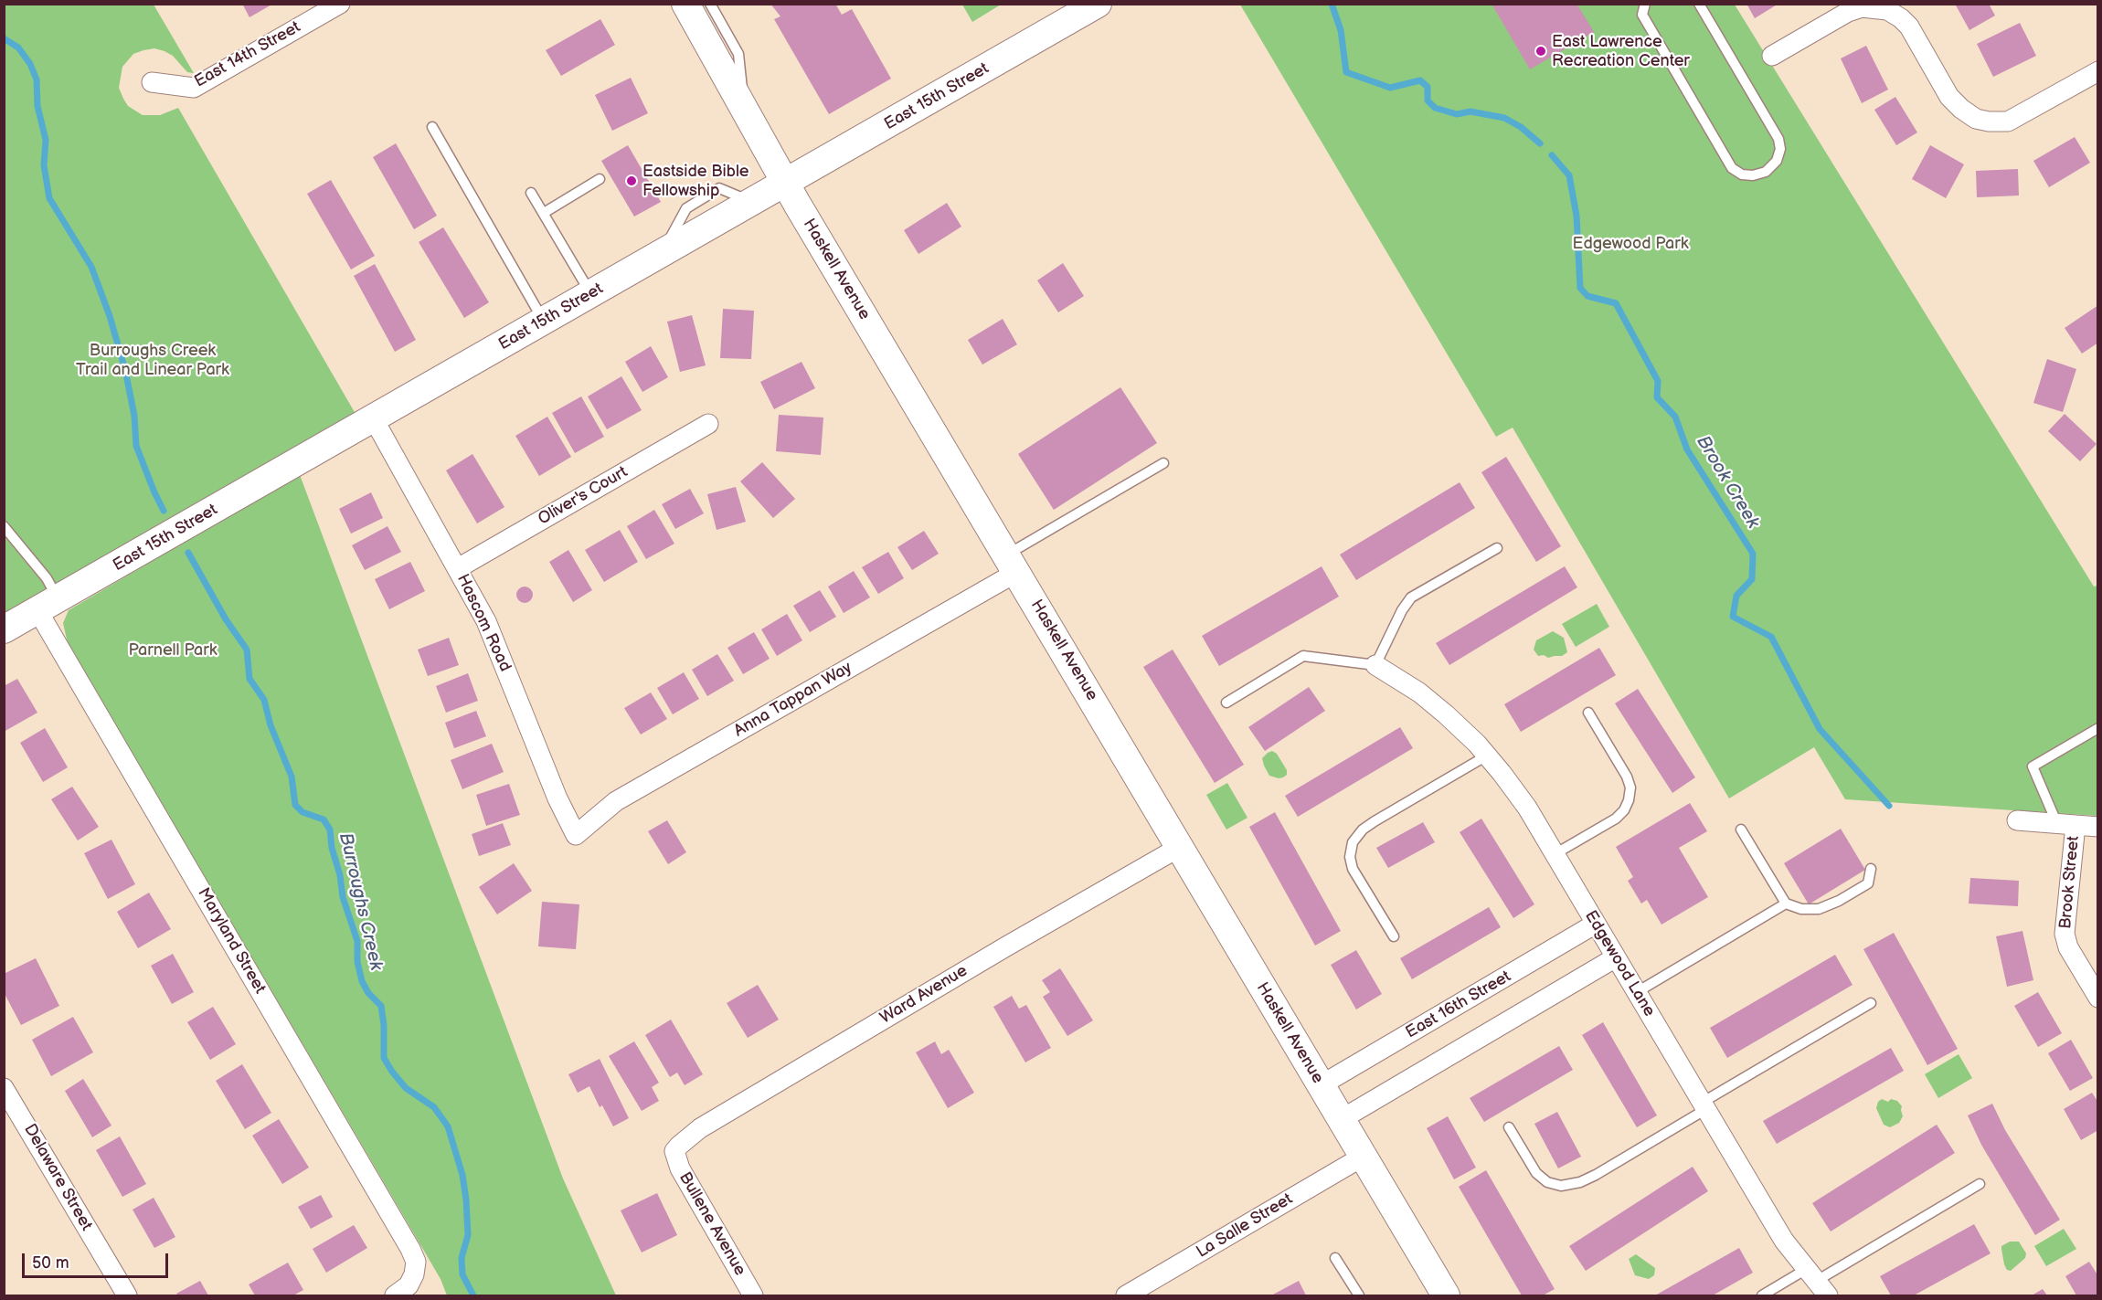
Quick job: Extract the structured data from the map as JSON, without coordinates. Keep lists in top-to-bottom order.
{
  "streets": {
    "main road": ["East 15th Street", "Haskell Avenue"],
    "street": [
      "East 14th Street",
      "Oliver's Court",
      "Hascom Road",
      "Anna Tappan Way",
      "Brook Street",
      "Maryland Street",
      "Edgewood Lane",
      "Ward Avenue",
      "East 16th Street",
      "Delaware Street",
      "Bullene Avenue",
      "La Salle Street"
    ]
  },
  "crossings": [
    ["East 15th Street", "Haskell Avenue"],
    ["East 15th Street", "Hascom Road"],
    ["East 15th Street", "Maryland Street"],
    ["Haskell Avenue", "Anna Tappan Way"],
    ["Haskell Avenue", "Ward Avenue"],
    ["Haskell Avenue", "East 16th Street"],
    ["Haskell Avenue", "La Salle Street"],
    ["Oliver's Court", "Hascom Road"],
    ["Hascom Road", "Anna Tappan Way"],
    ["Edgewood Lane", "East 16th Street"],
    ["Ward Avenue", "Bullene Avenue"]
  ],
  "water": ["Brook Creek", "Burroughs Creek"],
  "parks": ["Edgewood Park", "Burroughs Creek Trail and Linear Park", "Parnell Park"],
  "places": ["East Lawrence Recreation Center", "Eastside Bible Fellowship"],
  "scale_bar": "50 m"
}
